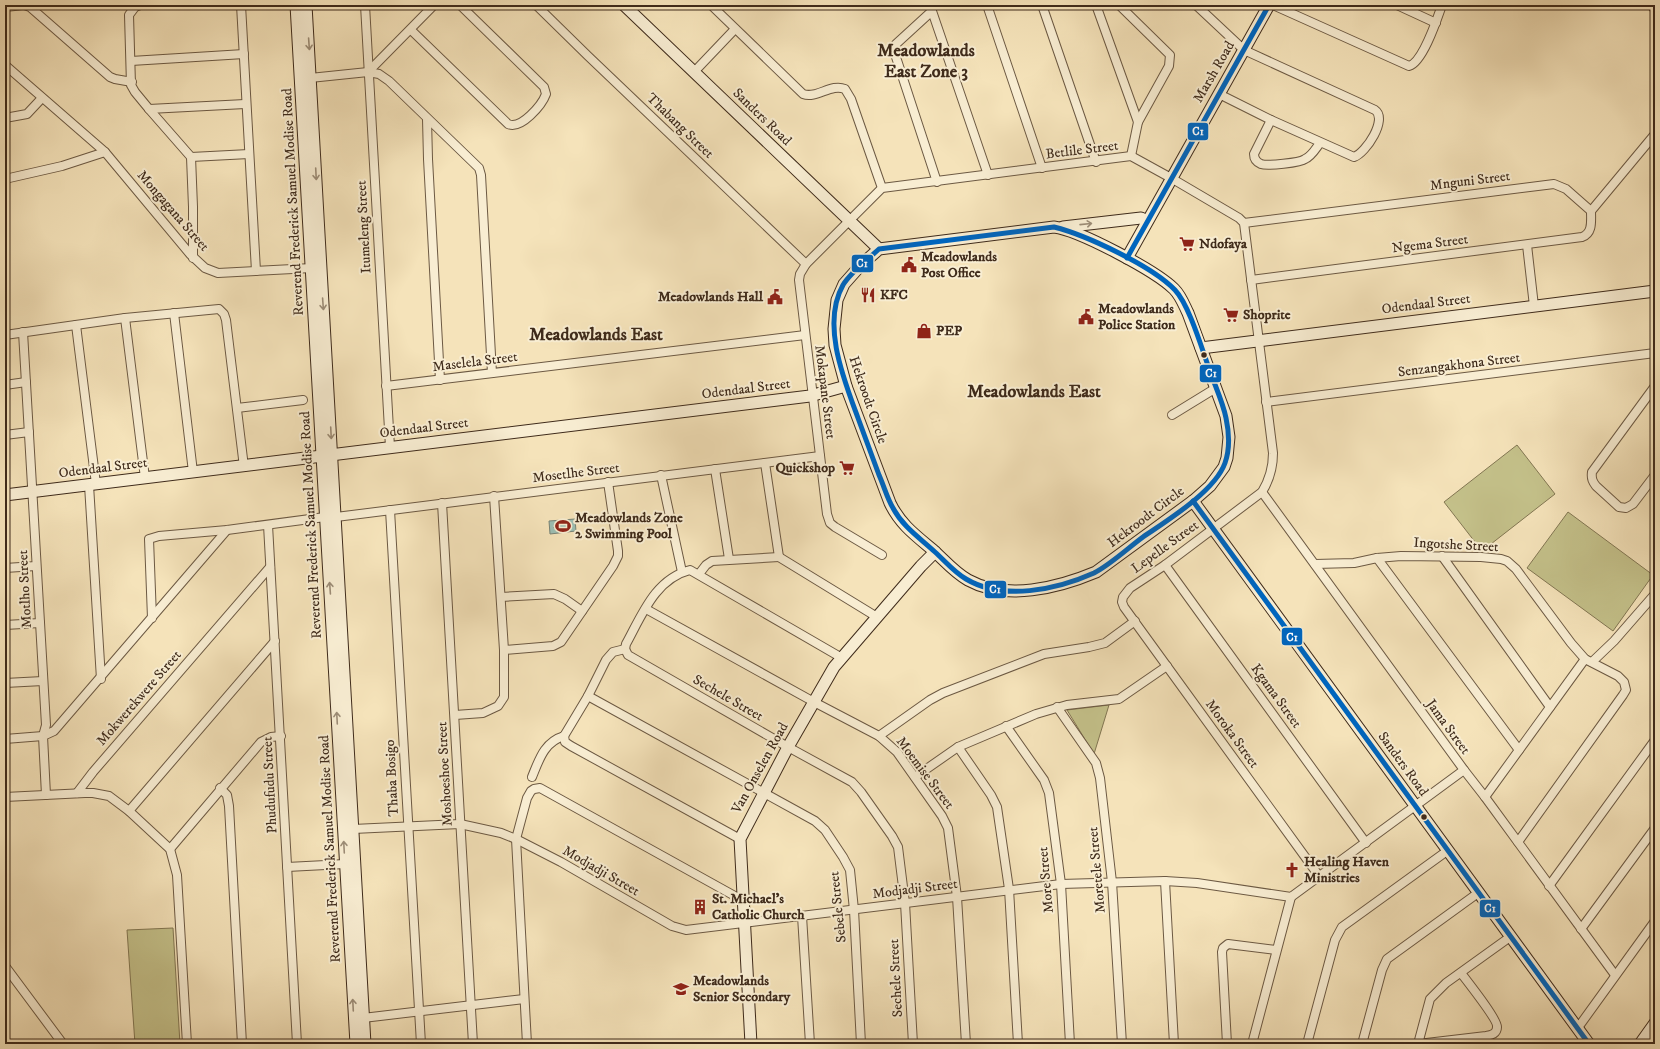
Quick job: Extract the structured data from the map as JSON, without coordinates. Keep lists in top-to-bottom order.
{
  "streets": {
    "street": [
      "Marsh Road",
      "Sanders Road",
      "Thabang Street",
      "Betlile Street",
      "Mnguni Street",
      "Reverend Frederick Samuel Modise Road",
      "Mongagana Street",
      "Itumeleng Street",
      "Ngema Street",
      "Odendaal Street",
      "Maselela Street",
      "Senzangakhona Street",
      "Mokapane Street",
      "Hekroodt Circle",
      "Mosetlhe Street",
      "Ingotshe Street",
      "Lepelle Street",
      "Motlho Street",
      "Kgama Street",
      "Mokwerekwere Street",
      "Sechele Street",
      "Jama Street",
      "Moroka Street",
      "Van Onselen Road",
      "Moemise Street",
      "Moshoeshoe Street",
      "Thaba Bosigo",
      "Phudufudu Street",
      "Moretele Street",
      "Modjadji Street",
      "More Street",
      "Sebele Street"
    ]
  },
  "crossings": [
    ["Marsh Road", "Betlile Street"],
    ["Marsh Road", "Hekroodt Circle"],
    ["Sanders Road", "Mokapane Street"],
    ["Sanders Road", "Hekroodt Circle"],
    ["Sanders Road", "Lepelle Street"],
    ["Thabang Street", "Mokapane Street"],
    ["Betlile Street", "Mnguni Street"],
    ["Mnguni Street", "Ngema Street"],
    ["Reverend Frederick Samuel Modise Road", "Mongagana Street"],
    ["Reverend Frederick Samuel Modise Road", "Odendaal Street"],
    ["Reverend Frederick Samuel Modise Road", "Mosetlhe Street"],
    ["Reverend Frederick Samuel Modise Road", "Modjadji Street"],
    ["Itumeleng Street", "Odendaal Street"],
    ["Itumeleng Street", "Maselela Street"],
    ["Odendaal Street", "Mokapane Street"],
    ["Odendaal Street", "Hekroodt Circle"],
    ["Odendaal Street", "Lepelle Street"],
    ["Odendaal Street", "Motlho Street"],
    ["Maselela Street", "Mokapane Street"],
    ["Senzangakhona Street", "Lepelle Street"],
    ["Mokapane Street", "Mosetlhe Street"],
    ["Hekroodt Circle", "Van Onselen Road"],
    ["Mosetlhe Street", "Moshoeshoe Street"],
    ["Mosetlhe Street", "Thaba Bosigo"],
    ["Mosetlhe Street", "Phudufudu Street"],
    ["Ingotshe Street", "Jama Street"],
    ["Lepelle Street", "Kgama Street"],
    ["Lepelle Street", "Jama Street"],
    ["Lepelle Street", "Moroka Street"],
    ["Mokwerekwere Street", "Phudufudu Street"],
    ["Sechele Street", "Van Onselen Road"],
    ["Sechele Street", "Modjadji Street"],
    ["Van Onselen Road", "Moemise Street"],
    ["Van Onselen Road", "Modjadji Street"],
    ["Van Onselen Road", "Sebele Street"],
    ["Moemise Street", "Modjadji Street"],
    ["Moshoeshoe Street", "Modjadji Street"],
    ["Thaba Bosigo", "Modjadji Street"],
    ["Moretele Street", "Modjadji Street"],
    ["Modjadji Street", "More Street"],
    ["Modjadji Street", "Sebele Street"]
  ],
  "districts": ["Meadowlands East Zone 3", "Meadowlands East", "Meadowlands East"],
  "places": {
    "supermarket": ["Ndofaya", "Shoprite", "Quickshop"],
    "public building": ["Meadowlands Post Office", "Meadowlands Hall", "Meadowlands Police Station"],
    "restaurant": ["KFC"],
    "shop": ["PEP"],
    "sports": ["Meadowlands Zone 2 Swimming Pool"],
    "church": ["Healing Haven Ministries"],
    "building": ["St. Michael's Catholic Church"],
    "school or university": ["Meadowlands Senior Secondary"]
  },
  "lines": ["transit line C1"]
}
